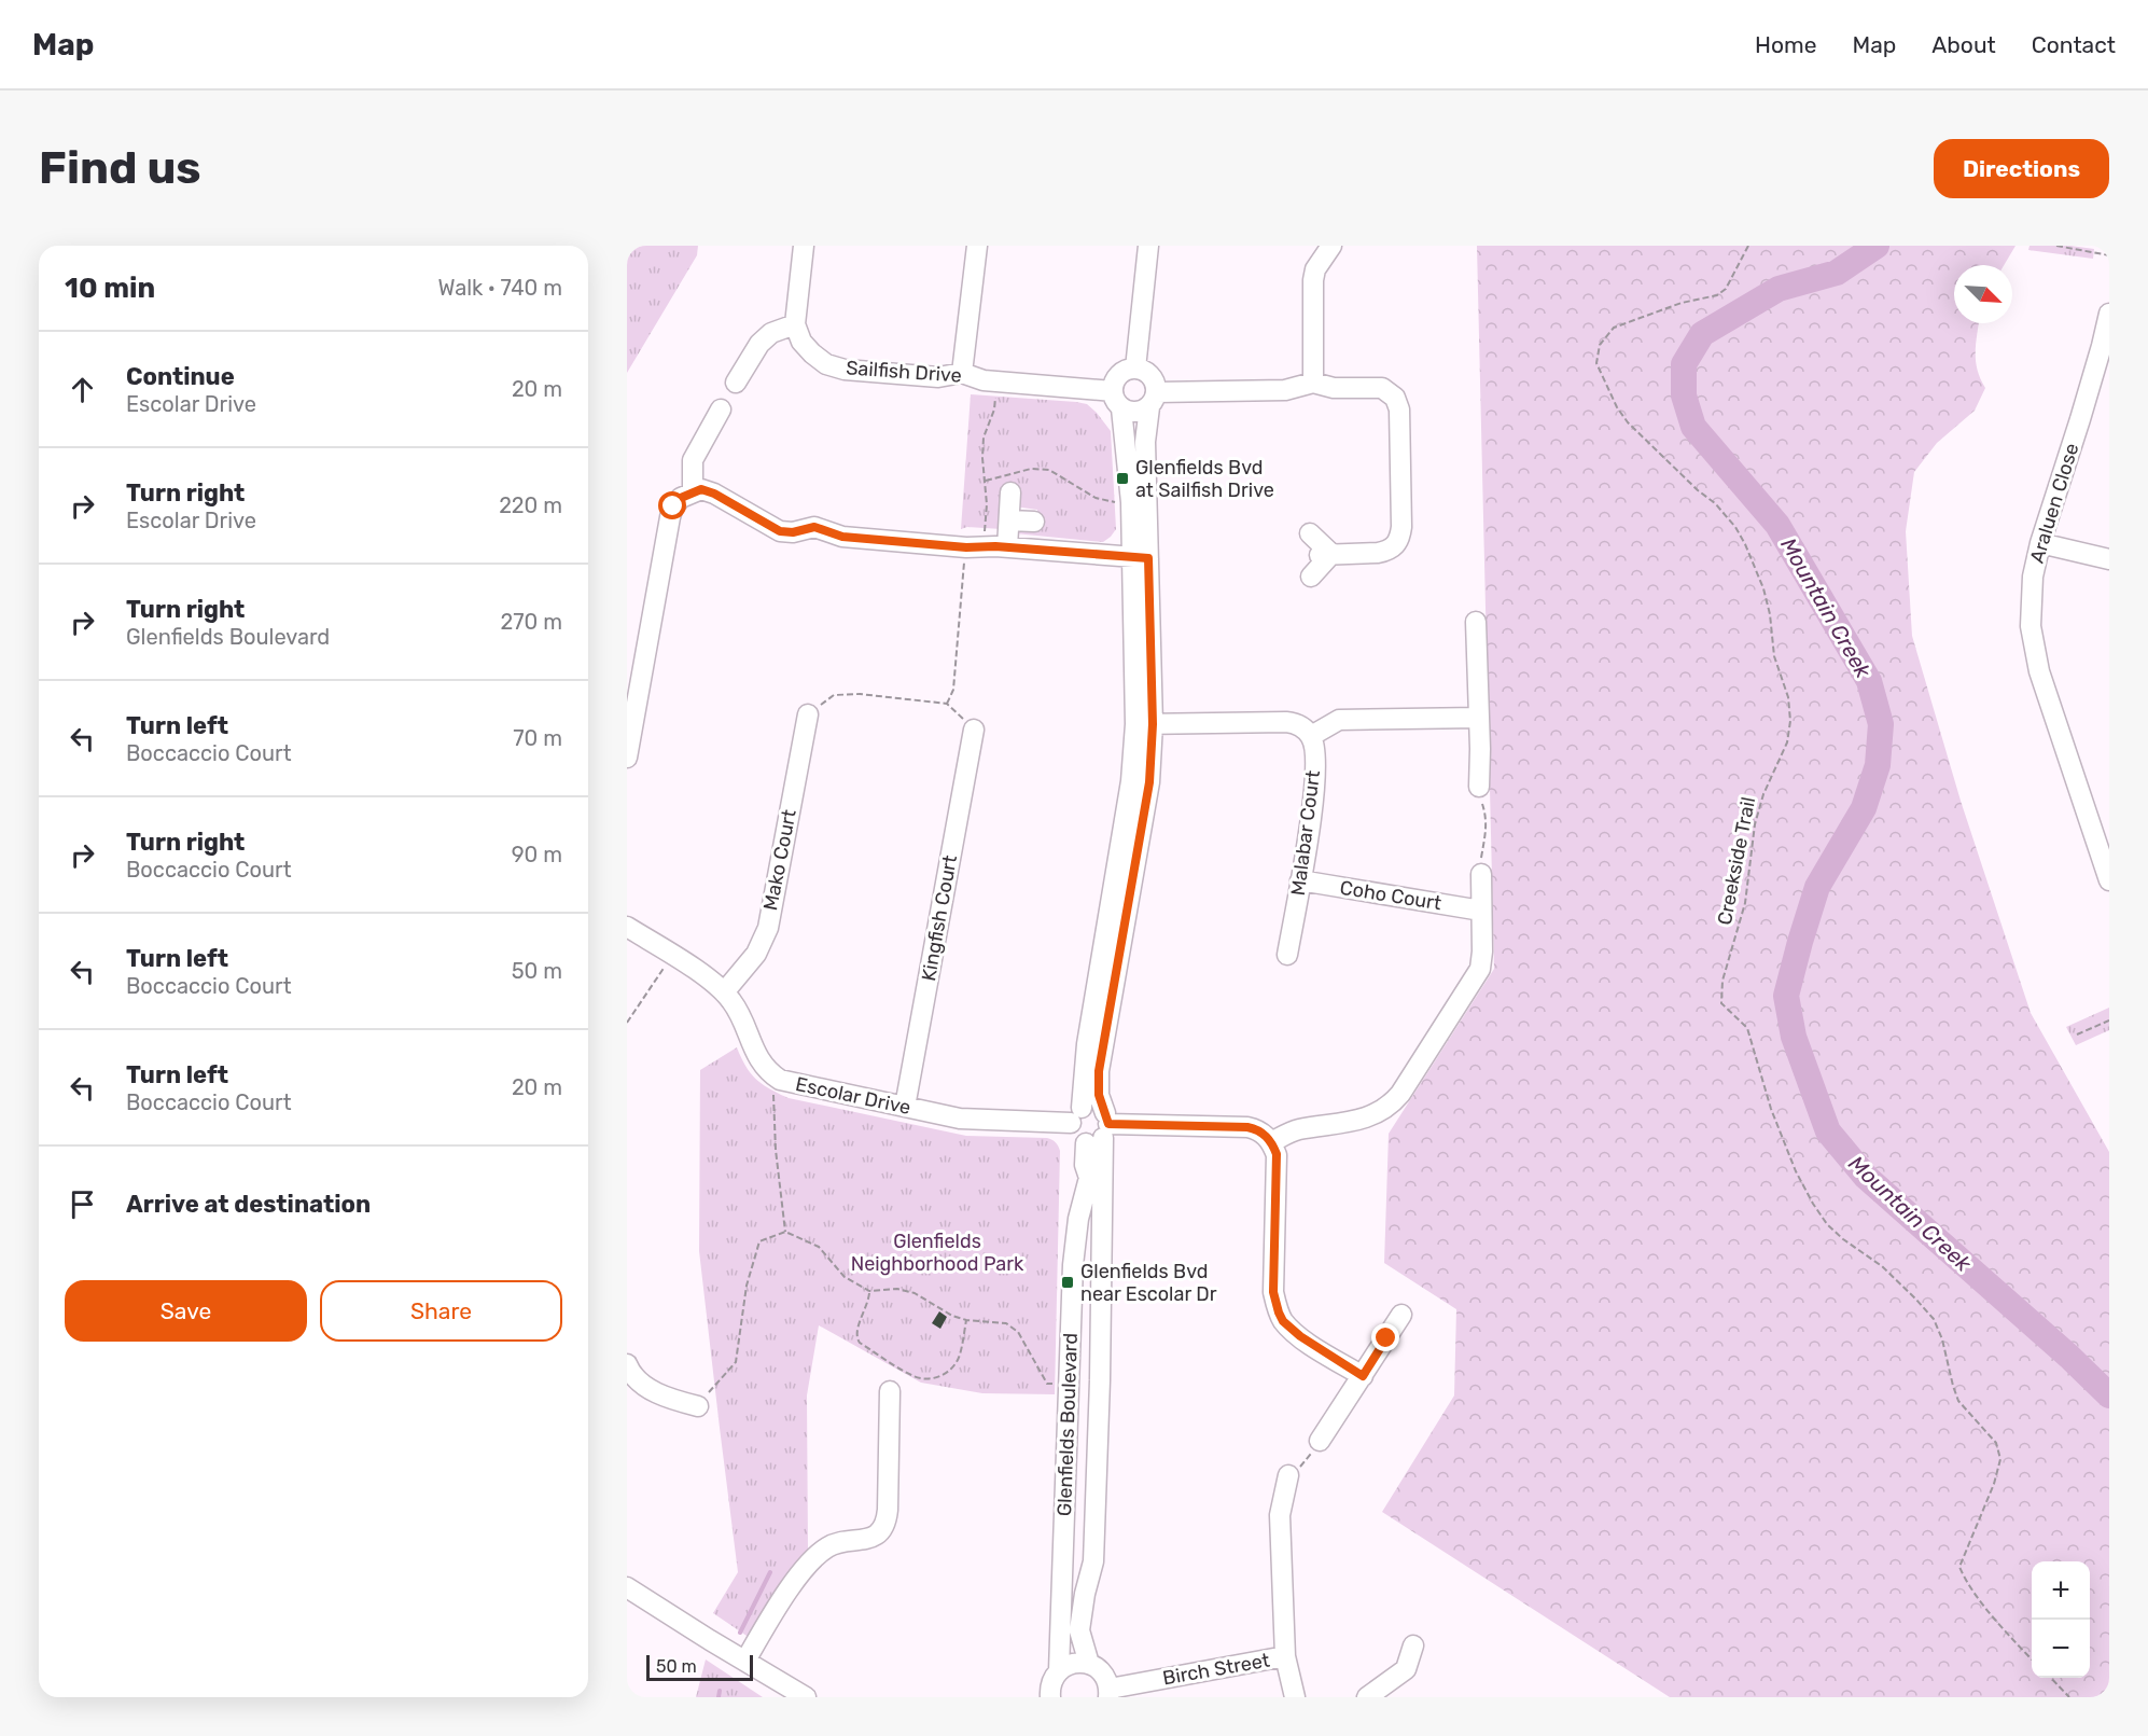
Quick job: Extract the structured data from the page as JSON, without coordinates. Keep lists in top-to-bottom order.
{
  "streets": {
    "street": [
      "Sailfish Drive",
      "Araluen Close",
      "Malabar Court",
      "Mako Court",
      "Coho Court",
      "Kingfish Court",
      "Escolar Drive",
      "Glenfields Boulevard",
      "Birch Street"
    ],
    "path": ["Creekside Trail"]
  },
  "crossings": [
    ["Sailfish Drive", "Glenfields Boulevard"],
    ["Malabar Court", "Coho Court"],
    ["Mako Court", "Escolar Drive"],
    ["Kingfish Court", "Escolar Drive"],
    ["Escolar Drive", "Glenfields Boulevard"]
  ],
  "water": ["Mountain Creek"],
  "parks": ["Glenfields Neighborhood Park"],
  "places": {
    "transit": ["Glenfields Bvd at Sailfish Drive", "Glenfields Bvd near Escolar Dr"]
  },
  "scale_bar": "50 m",
  "north": "bottom right",
  "page": {
    "header": "Map",
    "nav": [
      "Home",
      "Map",
      "About",
      "Contact"
    ],
    "buttons": [
      "Directions",
      ["Save", "Share"]
    ],
    "title": "Find us",
    "heading": ["10 min", "Walk · 740 m"],
    "list": [
      ["Continue", "Escolar Drive", "20 m"],
      ["Turn right", "Escolar Drive", "220 m"],
      ["Turn right", "Glenfields Boulevard", "270 m"],
      ["Turn left", "Boccaccio Court", "70 m"],
      ["Turn right", "Boccaccio Court", "90 m"],
      ["Turn left", "Boccaccio Court", "50 m"],
      ["Turn left", "Boccaccio Court", "20 m"],
      "Arrive at destination"
    ],
    "map_buttons": ["+", "−"],
    "scale": "50 m"
  }
}
